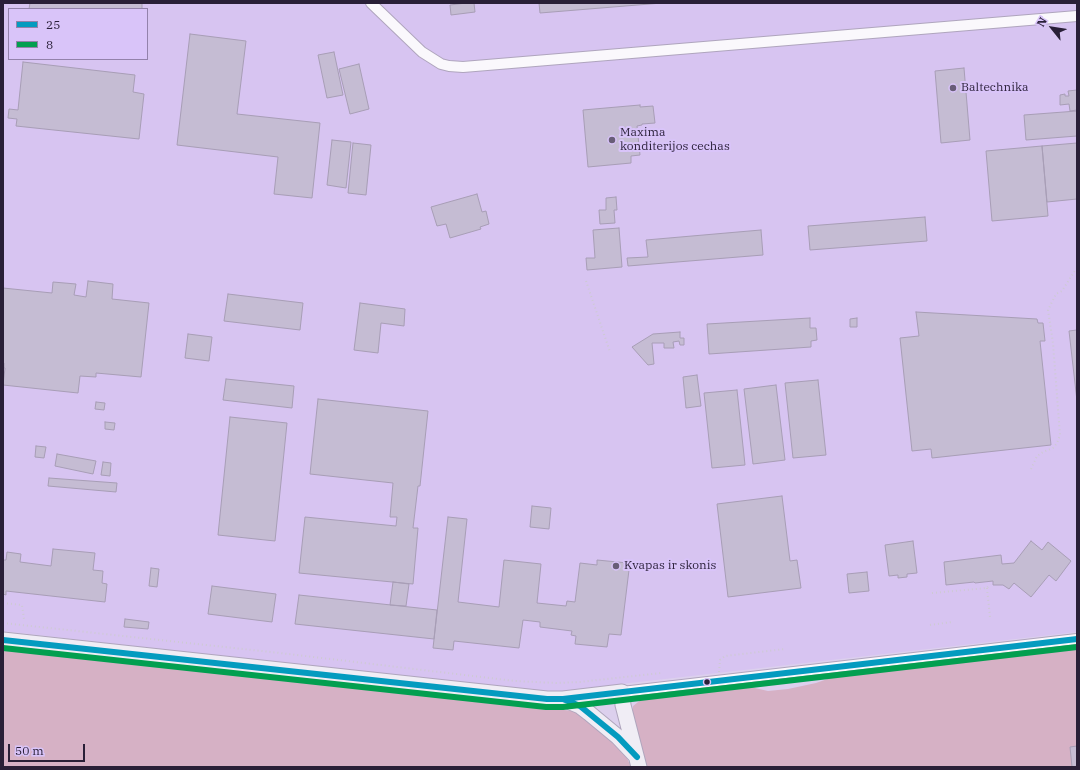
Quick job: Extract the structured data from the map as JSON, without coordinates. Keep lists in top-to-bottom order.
{
  "places": ["Baltechnika", "Maxima konditerijos cechas", "Kvapas ir skonis"],
  "lines": ["transit line 25", "transit line 8"],
  "legend": ["25", "8"],
  "scale_bar": "50 m",
  "north": "top left"
}
